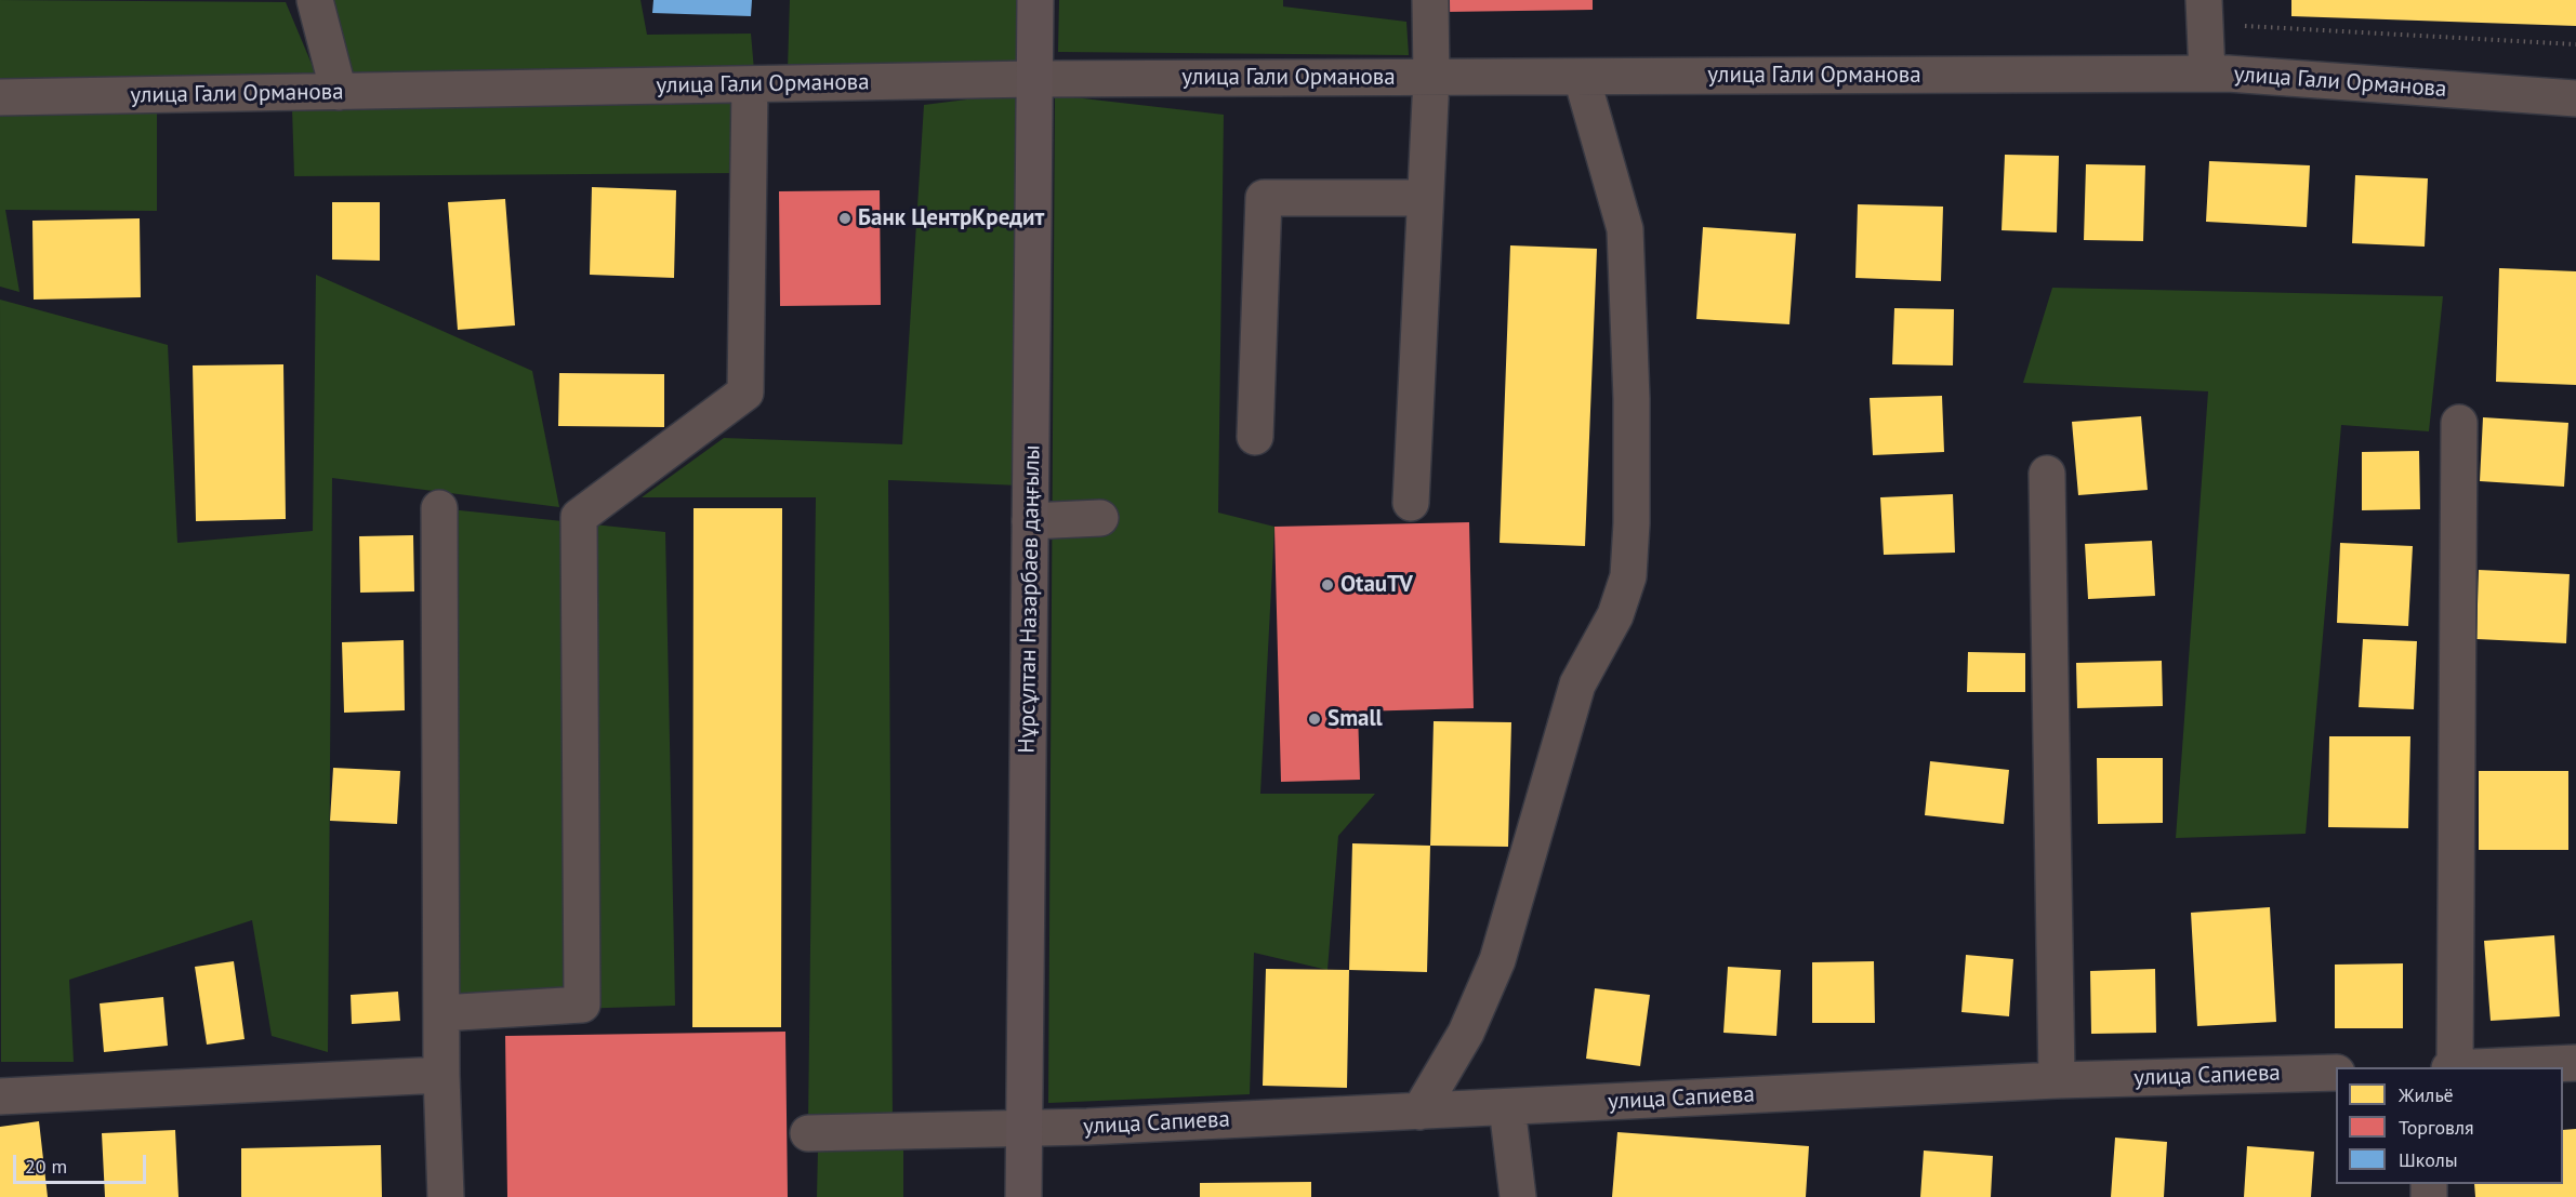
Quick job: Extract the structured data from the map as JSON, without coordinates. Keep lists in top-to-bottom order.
{
  "streets": {
    "main road": ["Нұрсұлтан Назарбаев даңғылы"],
    "street": ["улица Гали Орманова", "улица Сапиева"]
  },
  "crossings": [
    ["улица Гали Орманова", "Нұрсұлтан Назарбаев даңғылы"],
    ["Нұрсұлтан Назарбаев даңғылы", "улица Сапиева"]
  ],
  "places": ["Банк ЦентрКредит", "OtauTV", "Small"],
  "legend": ["Жильё", "Торговля", "Школы"],
  "scale_bar": "20 m"
}
